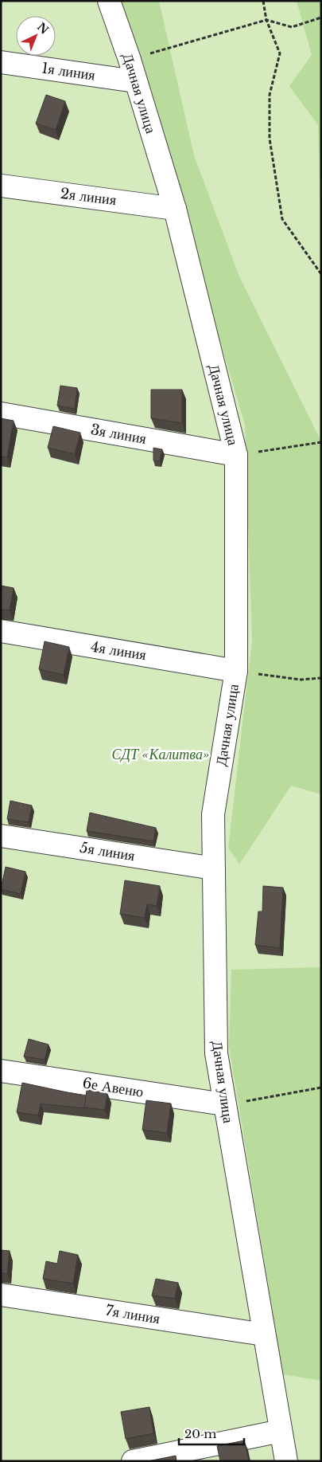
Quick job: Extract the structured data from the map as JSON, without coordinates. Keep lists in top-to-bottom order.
{
  "streets": {
    "street": [
      "1я линия",
      "Дачная улица",
      "2я линия",
      "3я линия",
      "4я линия",
      "5я линия",
      "6е Авеню",
      "7я линия"
    ]
  },
  "crossings": [
    ["1я линия", "Дачная улица"],
    ["Дачная улица", "2я линия"],
    ["Дачная улица", "3я линия"],
    ["Дачная улица", "4я линия"],
    ["Дачная улица", "5я линия"],
    ["Дачная улица", "6е Авеню"],
    ["Дачная улица", "7я линия"]
  ],
  "parks": ["СДТ «Калитва»"],
  "scale_bar": "20 m",
  "north": "top right"
}
